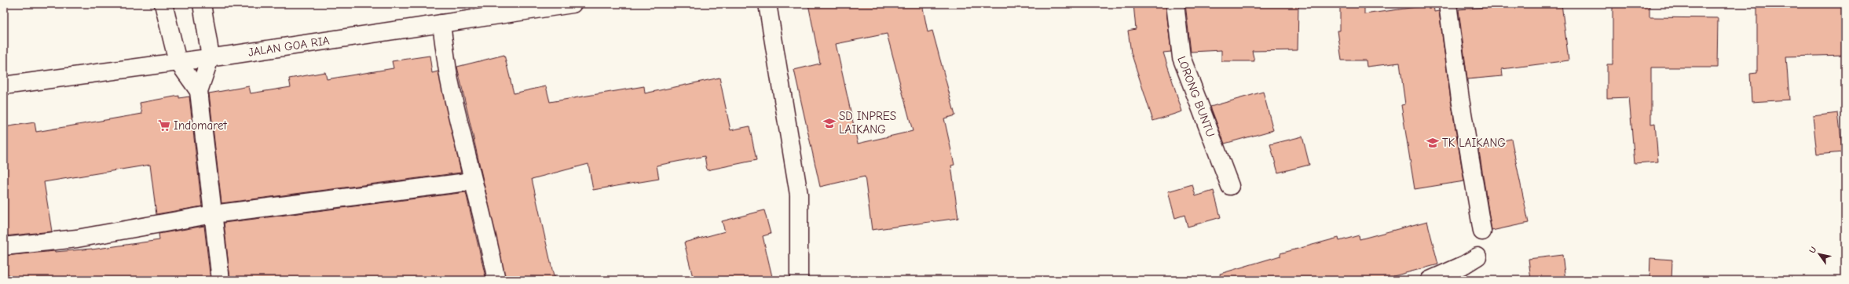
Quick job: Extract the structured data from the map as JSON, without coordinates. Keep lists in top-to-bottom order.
{
  "streets": {
    "street": ["JALAN GOA RIA", "LORONG BUNTU"]
  },
  "places": {
    "school or university": ["SD INPRES LAIKANG", "TK LAIKANG"],
    "supermarket": ["Indomaret"]
  },
  "north": "top left"
}
